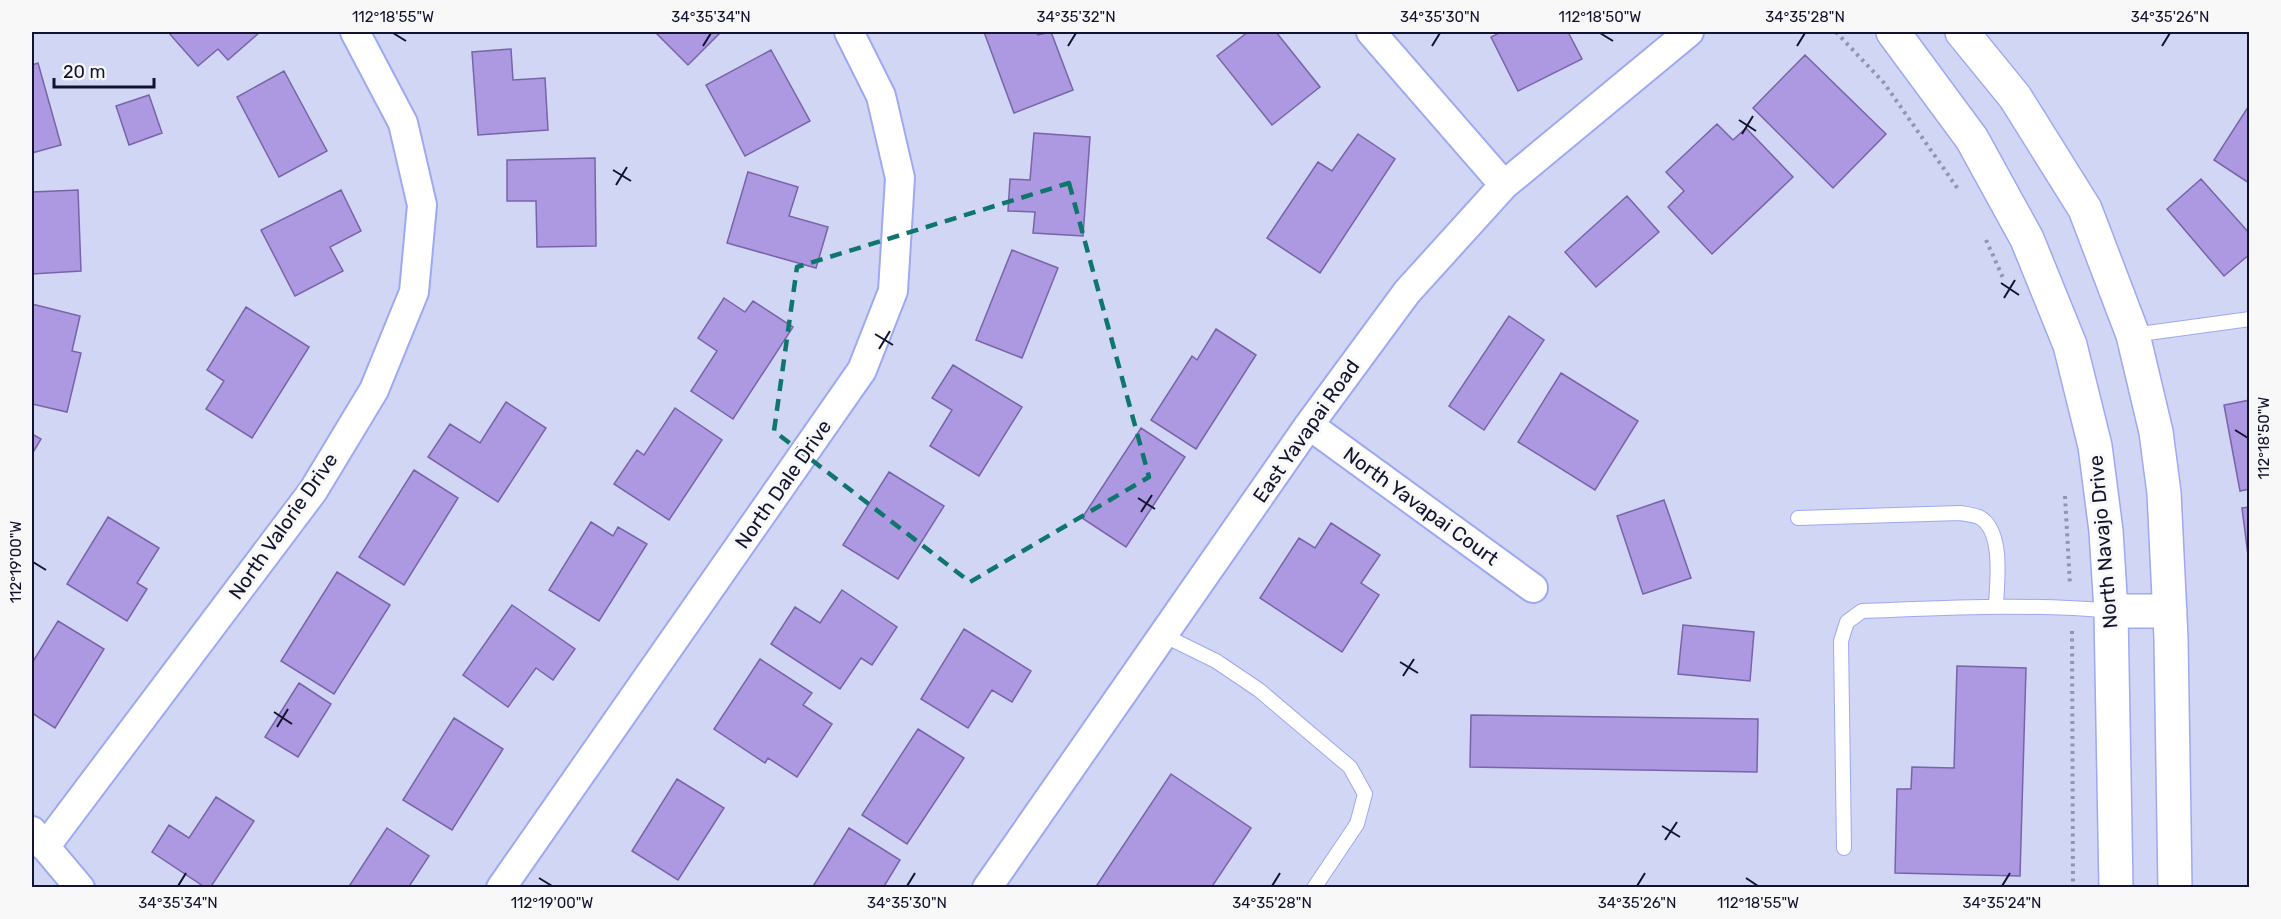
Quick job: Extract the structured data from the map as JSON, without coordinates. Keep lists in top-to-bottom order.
{
  "streets": {
    "street": [
      "East Yavapai Road",
      "North Dale Drive",
      "North Yavapai Court",
      "North Valorie Drive",
      "North Navajo Drive"
    ]
  },
  "crossings": [
    ["East Yavapai Road", "North Yavapai Court"]
  ],
  "scale_bar": "20 m",
  "coordinates": [
    "112°18'55\"W",
    "34°35'34\"N",
    "34°35'32\"N",
    "34°35'30\"N",
    "112°18'50\"W",
    "34°35'28\"N",
    "34°35'26\"N",
    "112°19'00\"W",
    "34°35'24\"N"
  ]
}
